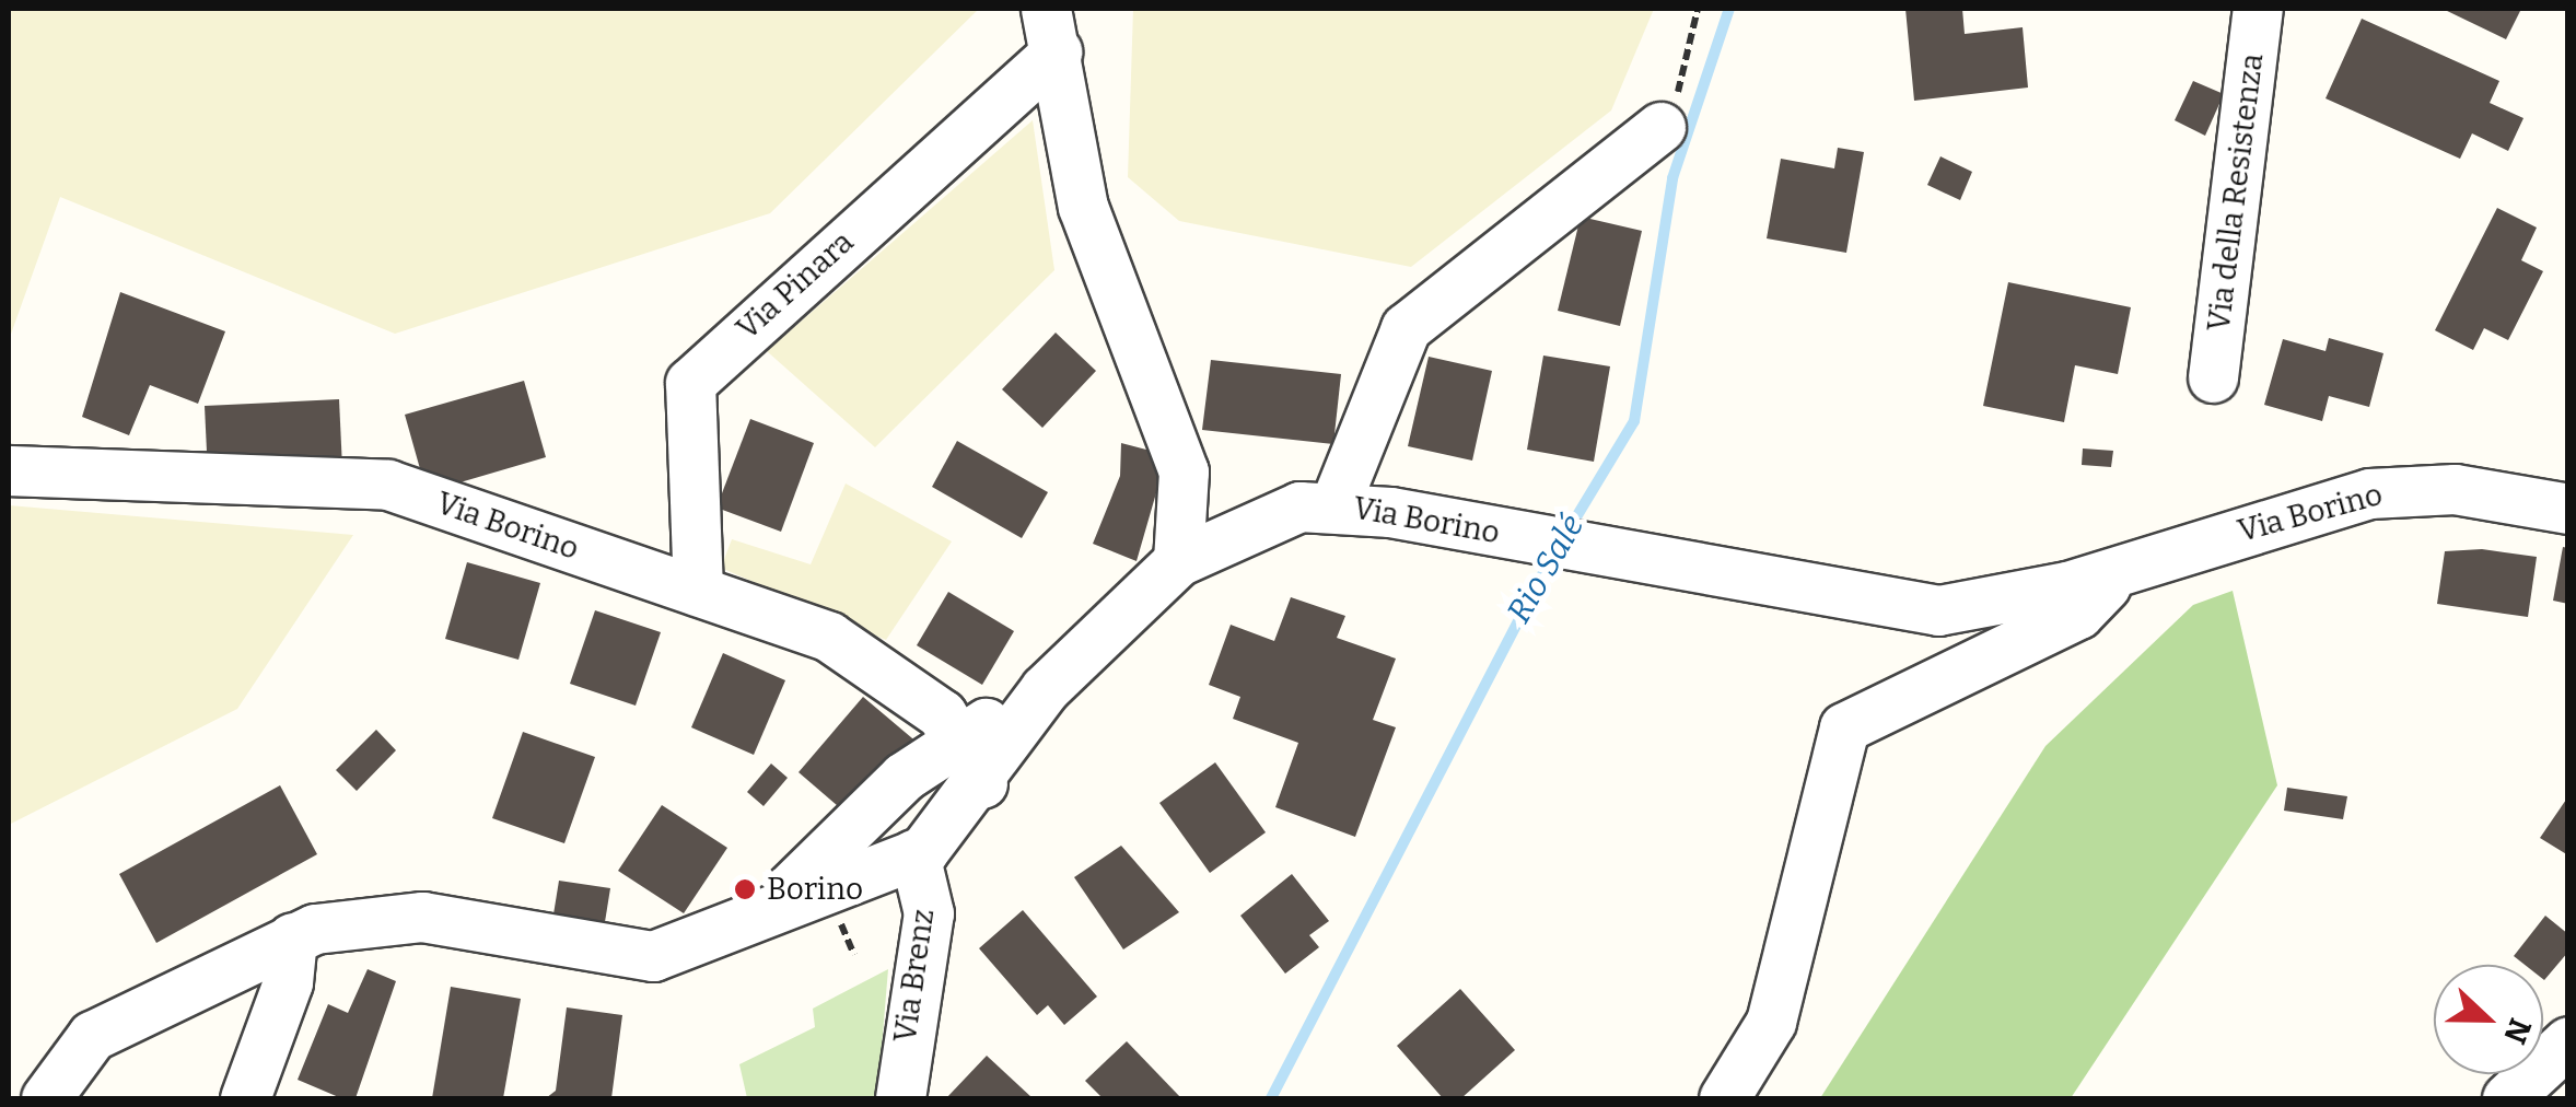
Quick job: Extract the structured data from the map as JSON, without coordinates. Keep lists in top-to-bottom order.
{
  "streets": {
    "street": [
      "Via della Resistenza",
      "Via Pinara",
      "Via Borino",
      "Via Brenz"
    ]
  },
  "crossings": [
    ["Via Pinara", "Via Borino"],
    ["Via Borino", "Via Brenz"]
  ],
  "water": ["Rio Salé"],
  "places": ["Borino"],
  "north": "right"
}
